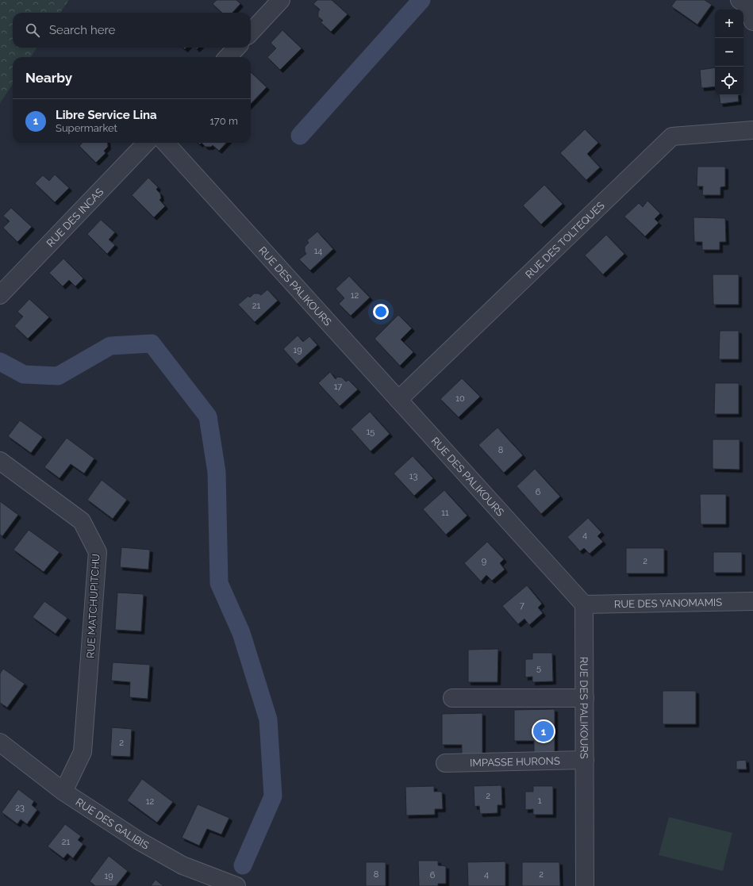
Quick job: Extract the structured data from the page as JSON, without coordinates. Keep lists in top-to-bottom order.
{
  "streets": {
    "street": [
      "RUE DES INCAS",
      "RUE DES TOLTEQUES",
      "RUE DES PALIKOURS",
      "RUE DES YANOMAMIS",
      "RUE MATCHUPITCHU",
      "IMPASSE HURONS",
      "RUE DES GALIBIS"
    ]
  },
  "crossings": [
    ["RUE DES TOLTEQUES", "RUE DES PALIKOURS"],
    ["RUE DES PALIKOURS", "RUE DES YANOMAMIS"],
    ["RUE DES PALIKOURS", "IMPASSE HURONS"],
    ["RUE MATCHUPITCHU", "RUE DES GALIBIS"]
  ],
  "house_numbers": [
    "14",
    "12",
    "21",
    "19",
    "17",
    "10",
    "15",
    "8",
    "13",
    "6",
    "11",
    "4",
    "9",
    "2",
    "7",
    "5",
    "2",
    "2",
    "1",
    "12",
    "23",
    "21",
    "8",
    "4",
    "2",
    "6",
    "19"
  ],
  "page": {
    "map_buttons": ["+", "−"],
    "search": "Search here",
    "heading": "Nearby",
    "list": [
      {
        "mark": "1",
        "name": "Libre Service Lina",
        "note": "Supermarket",
        "value": "170 m"
      }
    ],
    "pins": "1"
  }
}
